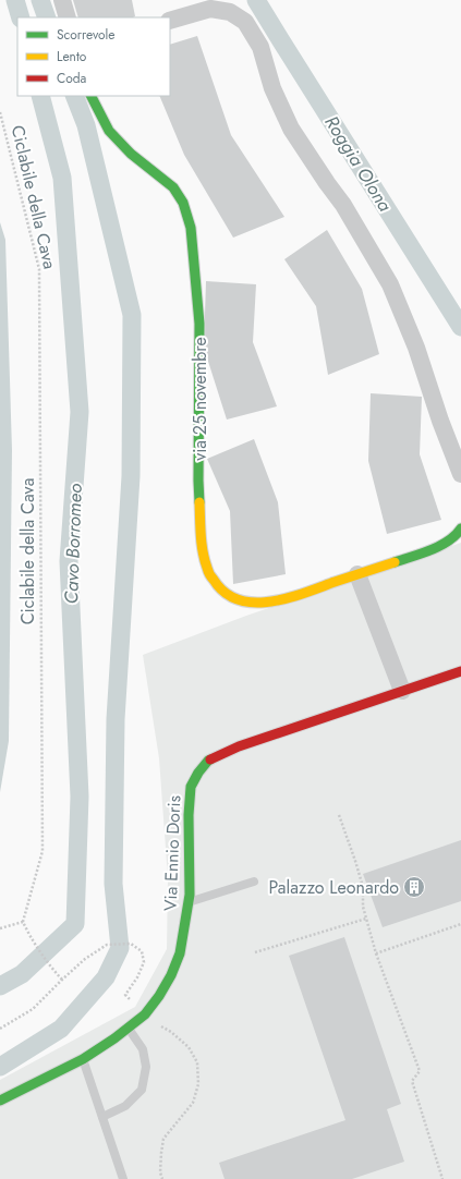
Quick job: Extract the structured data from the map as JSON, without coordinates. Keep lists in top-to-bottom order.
{
  "streets": {
    "street": ["via 25 novembre", "Via Ennio Doris"],
    "path": ["Ciclabile della Cava"]
  },
  "water": ["Roggia Olona", "Cavo Borromeo"],
  "places": {
    "building": ["Palazzo Leonardo"]
  },
  "legend": ["Scorrevole", "Lento", "Coda"]
}
